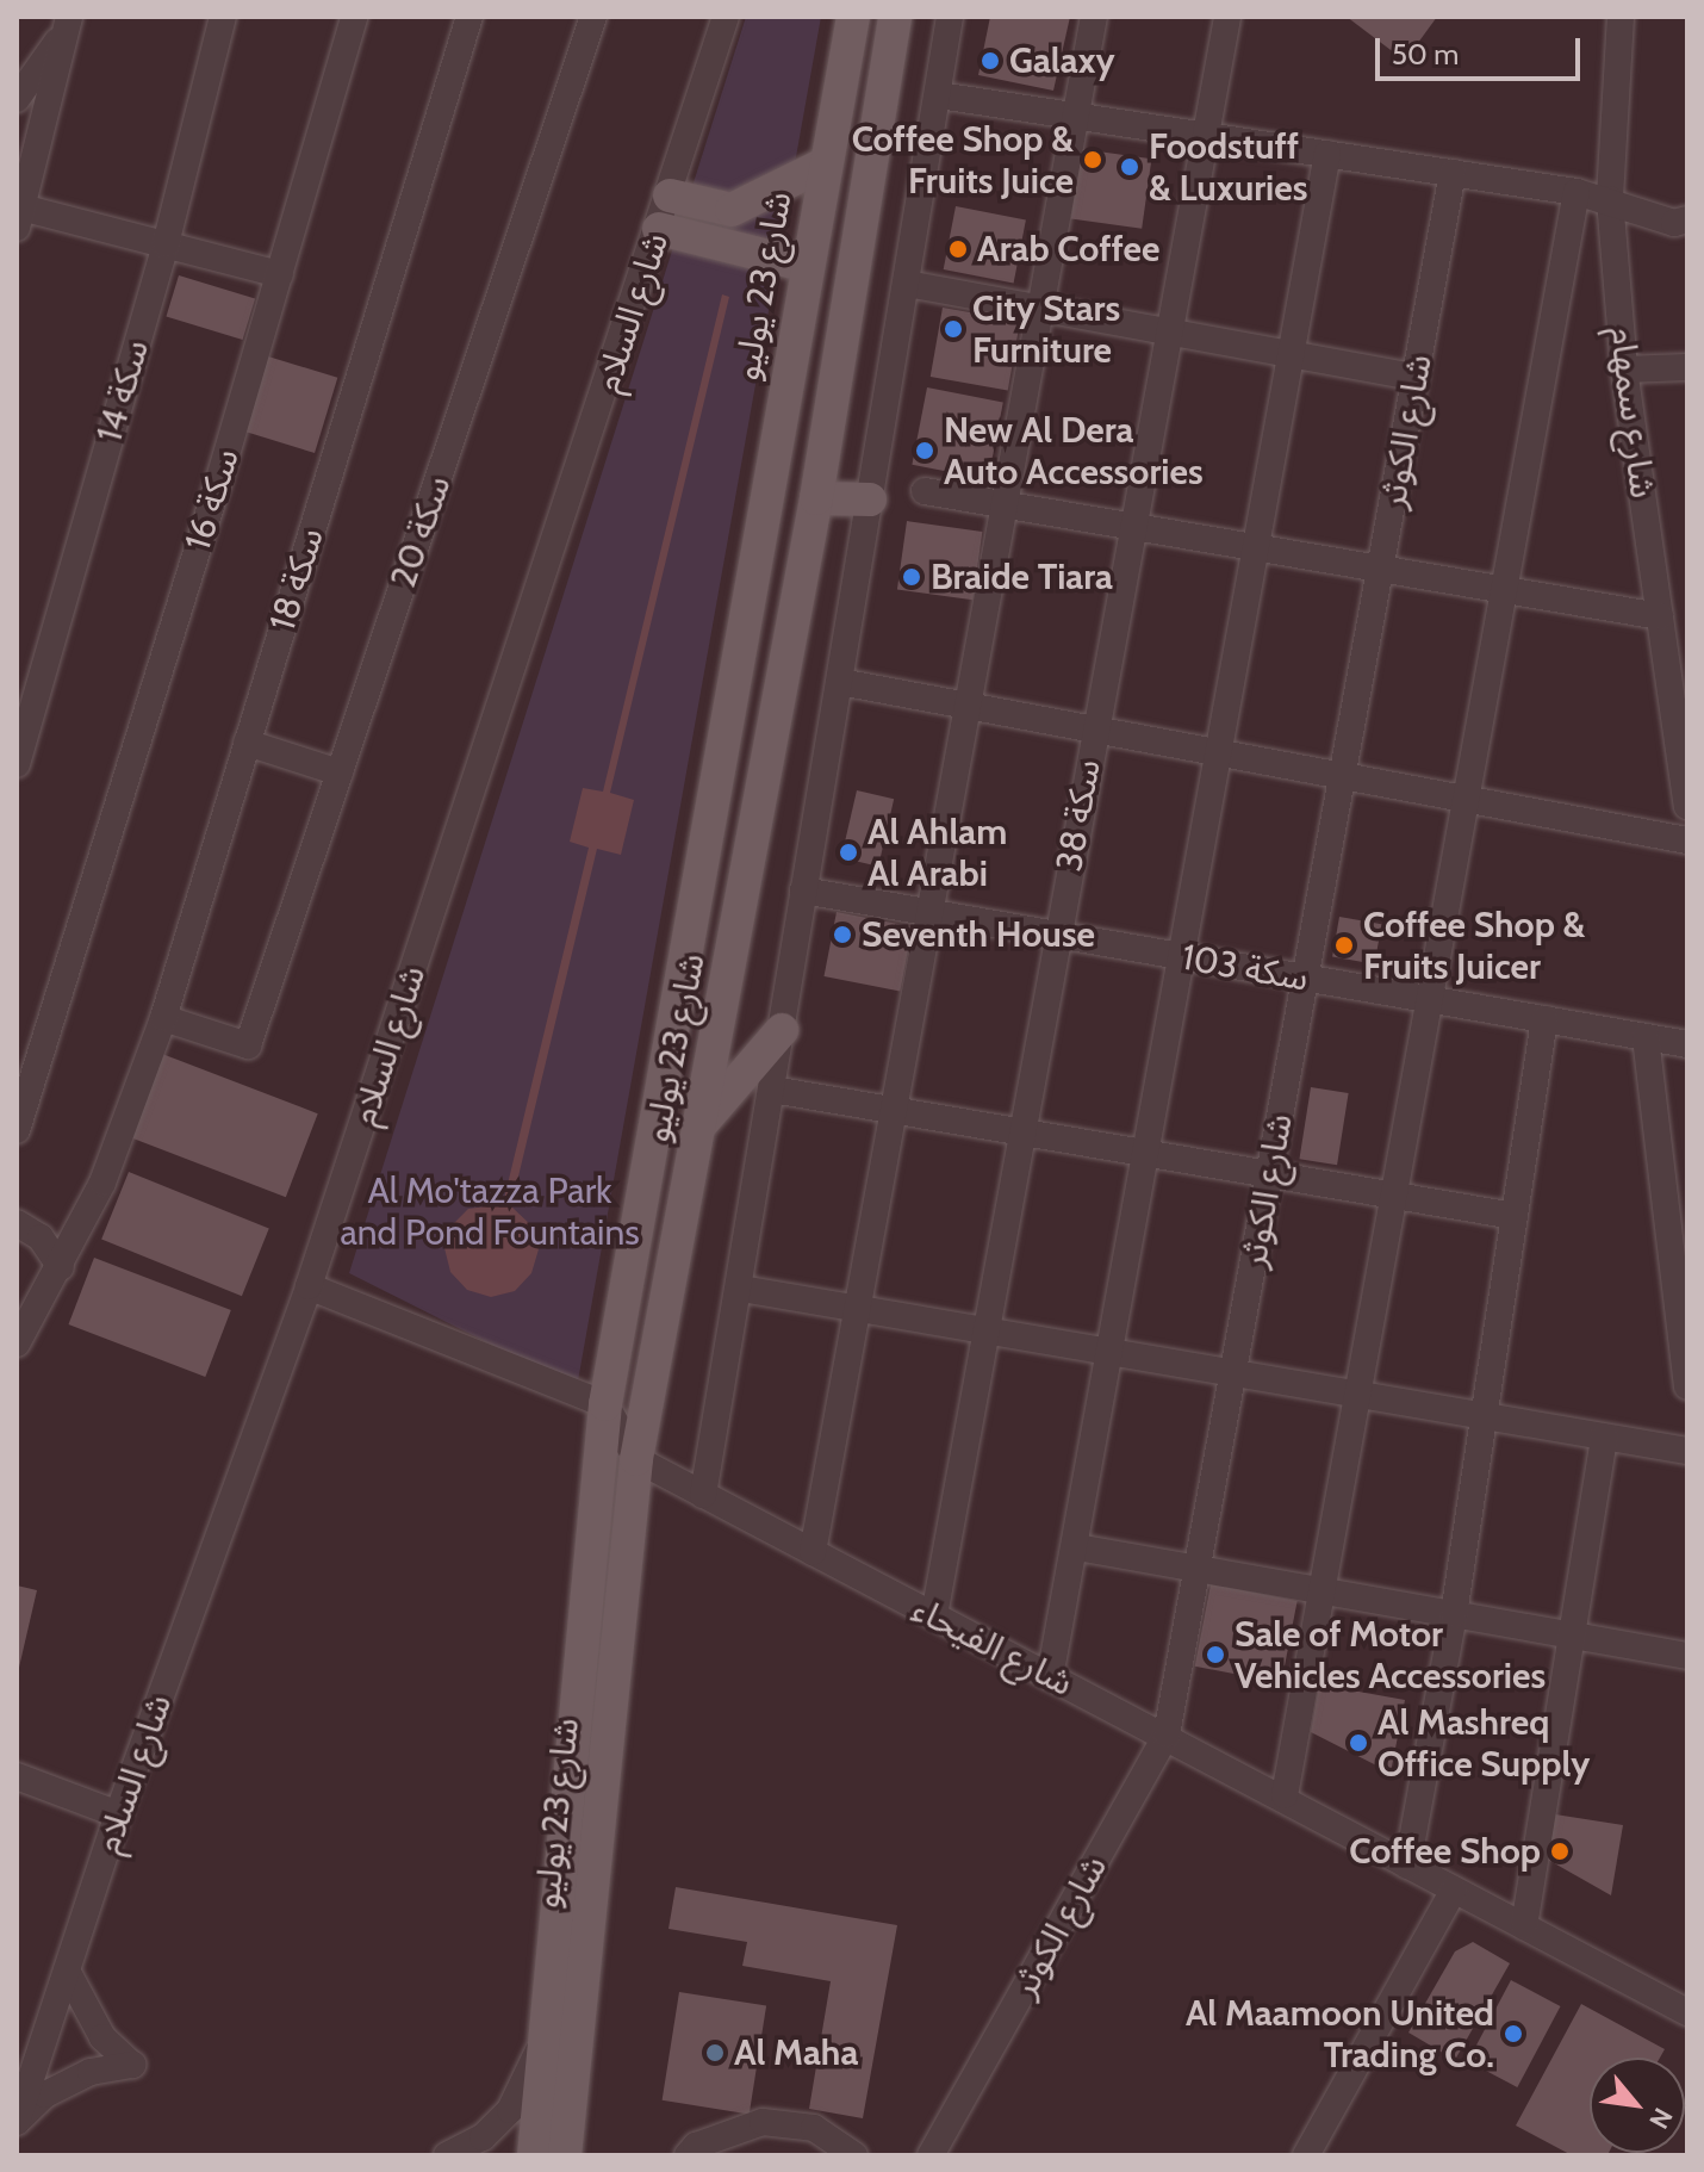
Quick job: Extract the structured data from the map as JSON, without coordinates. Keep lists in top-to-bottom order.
{
  "streets": {
    "main road": ["شارع 23 يوليو"],
    "street": [
      "شارع السلام",
      "سكة 14",
      "شارع سمهام",
      "شارع الكوثر",
      "سكة 16",
      "سكة 20",
      "سكة 18",
      "سكة 38",
      "سكة 103",
      "شارع الفيحاء"
    ]
  },
  "crossings": [
    ["شارع 23 يوليو", "شارع الفيحاء"],
    ["شارع الكوثر", "سكة 103"],
    ["شارع الكوثر", "شارع الفيحاء"],
    ["سكة 20", "سكة 18"],
    ["سكة 38", "سكة 103"],
    ["سكة 38", "شارع الفيحاء"]
  ],
  "parks": ["Al Mo'tazza Park and Pond Fountains"],
  "places": [
    "Galaxy",
    "Coffee Shop & Fruits Juice",
    "Foodstuff & Luxuries",
    "Arab Coffee",
    "City Stars Furniture",
    "New Al Dera Auto Accessories",
    "Braide Tiara",
    "Al Ahlam Al Arabi",
    "Seventh House",
    "Coffee Shop & Fruits Juicer",
    "Sale of Motor Vehicles Accessories",
    "Al Mashreq Office Supply",
    "Coffee Shop",
    "Al Maamoon United Trading Co.",
    "Al Maha"
  ],
  "scale_bar": "50 m",
  "north": "bottom right"
}
